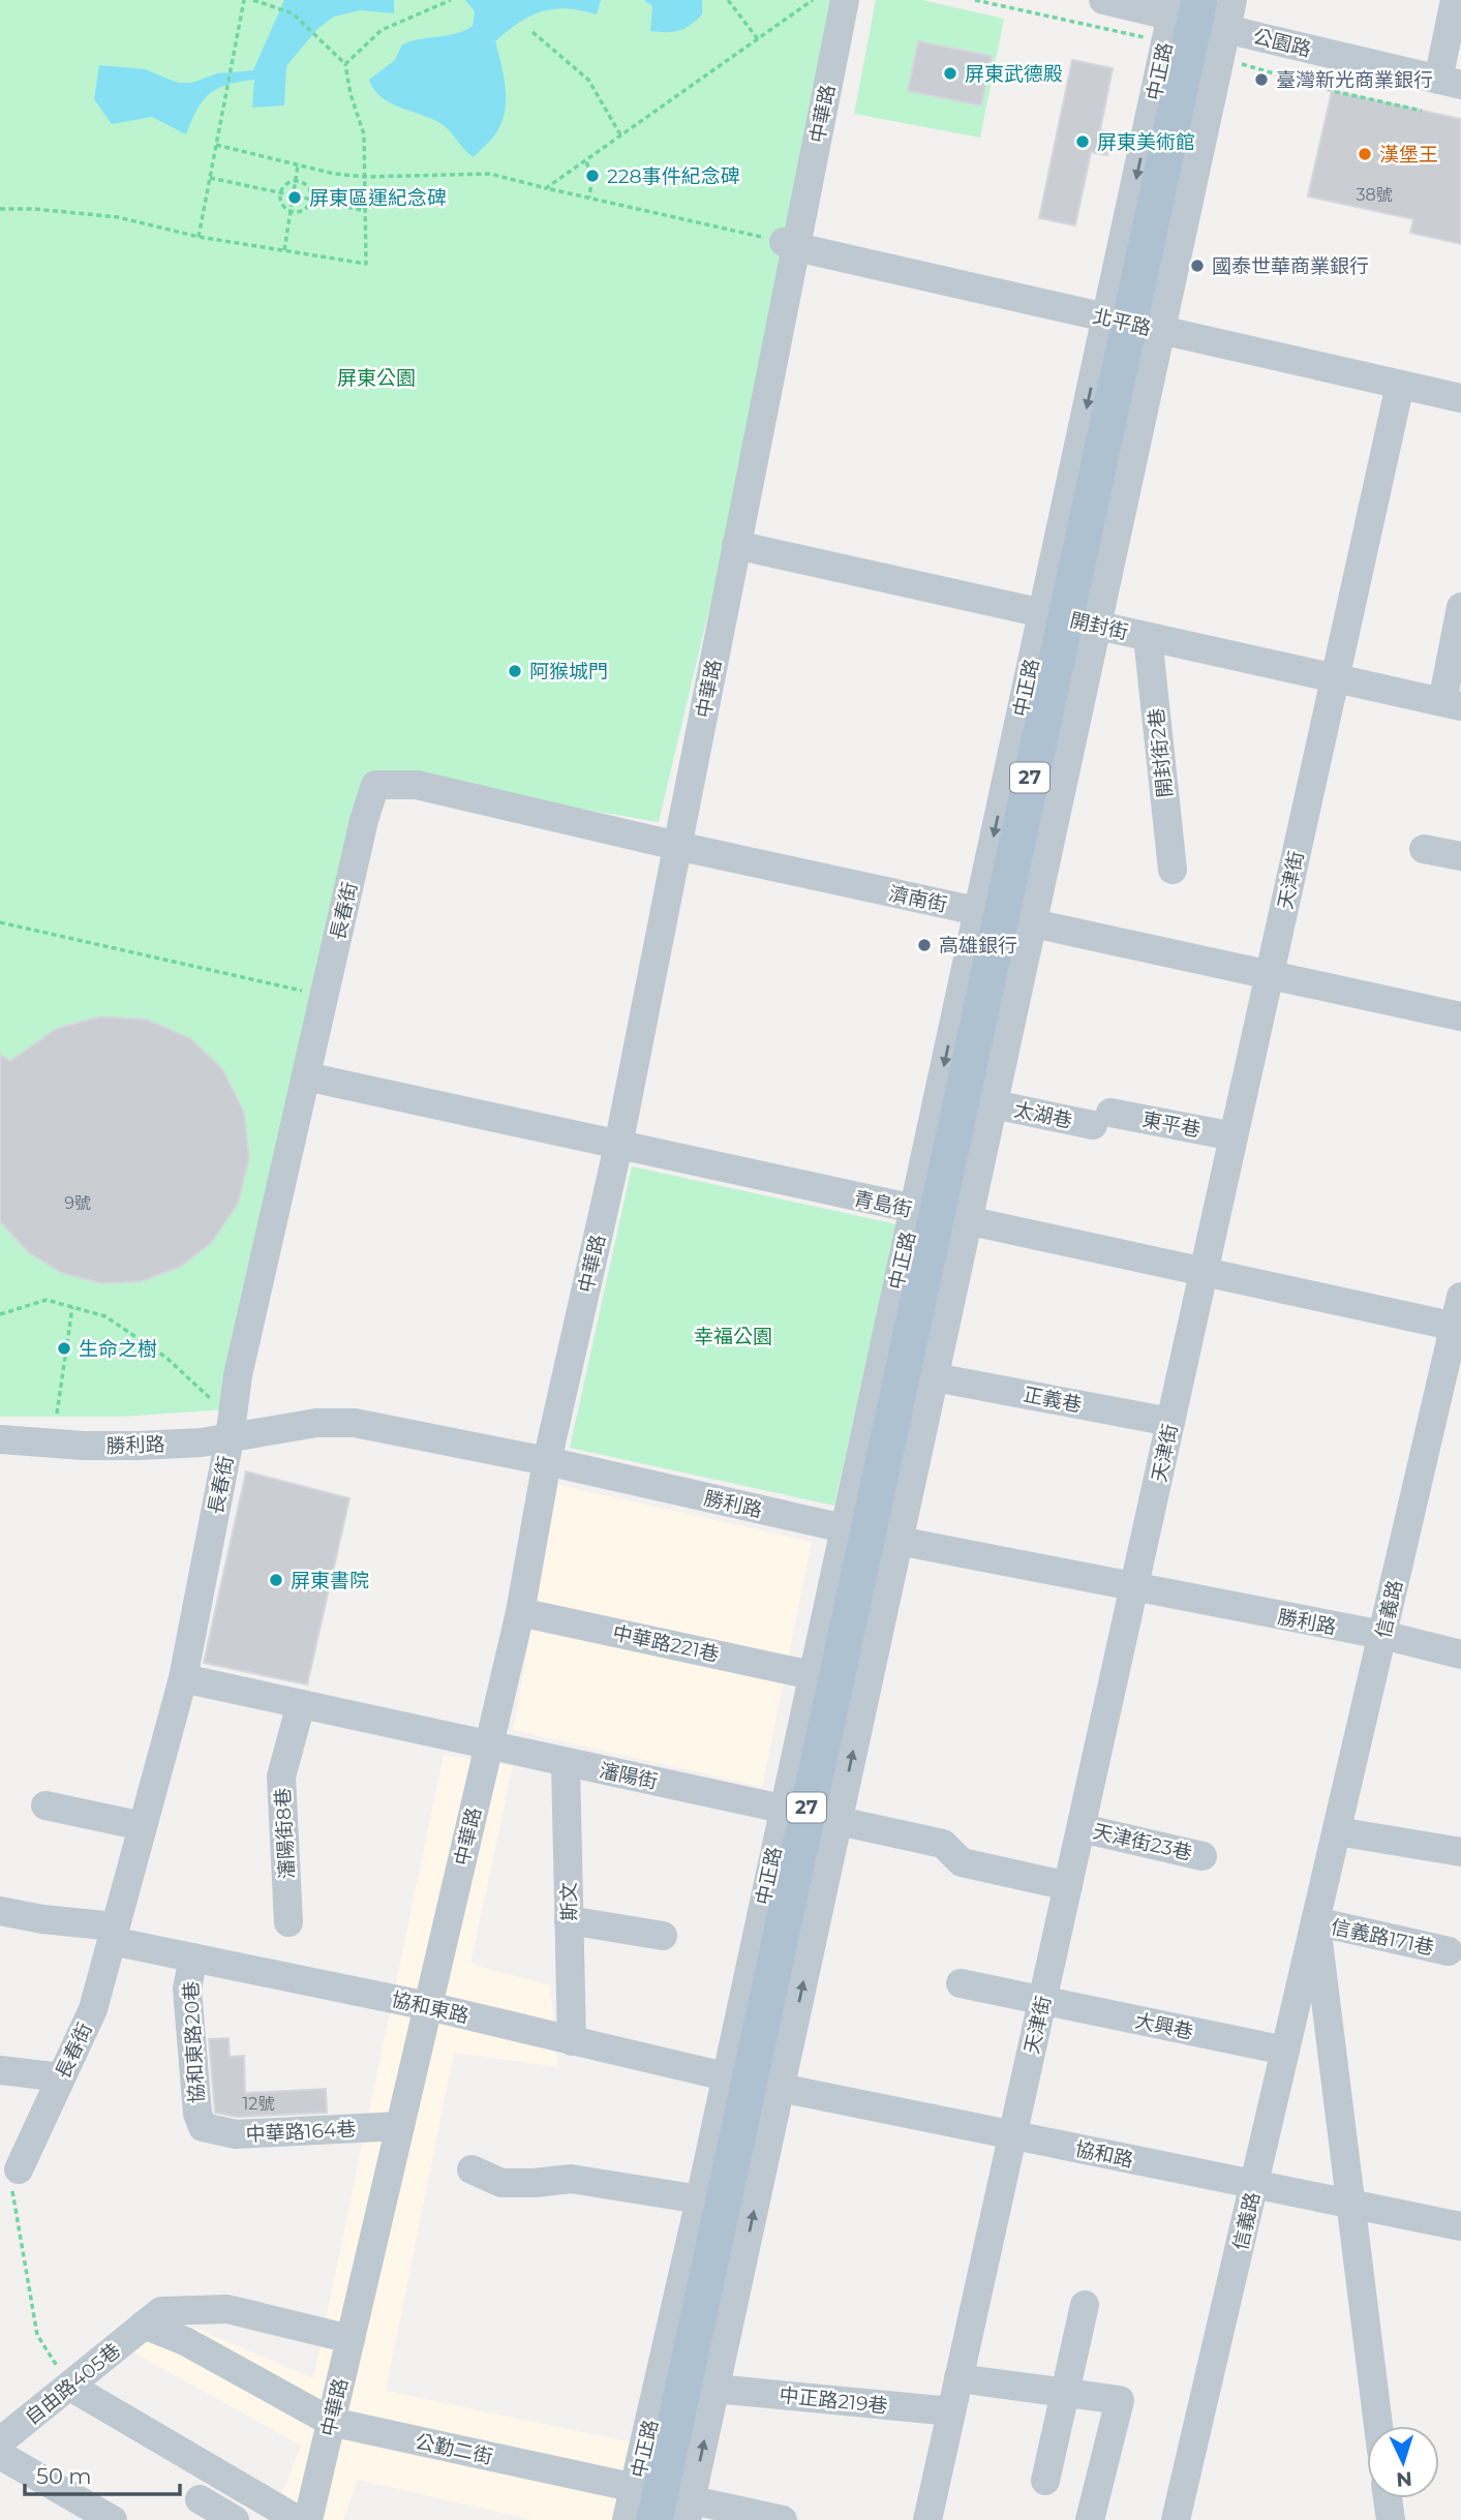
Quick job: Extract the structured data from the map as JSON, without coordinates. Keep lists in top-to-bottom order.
{
  "streets": {
    "main road": ["中正路", "27"],
    "street": [
      "公園路",
      "中華路",
      "北平路",
      "開封街",
      "開封街2巷",
      "天津街",
      "濟南街",
      "長春街",
      "太湖巷",
      "東平巷",
      "青島街",
      "正義巷",
      "勝利路",
      "信義路",
      "中華路221巷",
      "瀋陽街",
      "瀋陽街8巷",
      "天津街23巷",
      "斯文",
      "信義路171巷",
      "協和東路",
      "大興巷",
      "協和東路20巷",
      "中華路164巷",
      "協和路",
      "自由路405巷",
      "中正路219巷",
      "公勤二街"
    ]
  },
  "crossings": [
    ["公園路", "中正路"],
    ["中正路", "北平路"],
    ["中正路", "開封街"],
    ["中正路", "濟南街"],
    ["中正路", "太湖巷"],
    ["中正路", "青島街"],
    ["中正路", "正義巷"],
    ["中正路", "勝利路"],
    ["中正路", "中華路221巷"],
    ["中正路", "瀋陽街"],
    ["中正路", "協和東路"],
    ["中正路", "協和路"],
    ["中正路", "中正路219巷"],
    ["中正路", "公勤二街"],
    ["中華路", "北平路"],
    ["中華路", "開封街"],
    ["中華路", "濟南街"],
    ["中華路", "青島街"],
    ["中華路", "勝利路"],
    ["中華路", "中華路221巷"],
    ["中華路", "瀋陽街"],
    ["中華路", "協和東路"],
    ["中華路", "中華路164巷"],
    ["中華路", "自由路405巷"],
    ["中華路", "公勤二街"],
    ["北平路", "天津街"],
    ["開封街", "開封街2巷"],
    ["開封街", "天津街"],
    ["天津街", "濟南街"],
    ["天津街", "東平巷"],
    ["天津街", "青島街"],
    ["天津街", "正義巷"],
    ["天津街", "勝利路"],
    ["天津街", "瀋陽街"],
    ["天津街", "天津街23巷"],
    ["天津街", "大興巷"],
    ["天津街", "協和路"],
    ["天津街", "中正路219巷"],
    ["濟南街", "長春街"],
    ["長春街", "青島街"],
    ["長春街", "勝利路"],
    ["長春街", "瀋陽街"],
    ["長春街", "協和東路"],
    ["太湖巷", "東平巷"],
    ["青島街", "信義路"],
    ["勝利路", "信義路"],
    ["信義路", "信義路171巷"],
    ["信義路", "大興巷"],
    ["信義路", "協和路"],
    ["瀋陽街", "瀋陽街8巷"],
    ["瀋陽街", "斯文"],
    ["斯文", "協和東路"],
    ["協和東路", "協和東路20巷"],
    ["協和東路", "協和路"],
    ["協和東路20巷", "中華路164巷"],
    ["自由路405巷", "公勤二街"]
  ],
  "parks": ["屏東公園", "幸福公園"],
  "places": [
    "屏東武德殿",
    "臺灣新光商業銀行",
    "屏東美術館",
    "漢堡王",
    "228事件紀念碑",
    "屏東區運紀念碑",
    "國泰世華商業銀行",
    "阿猴城門",
    "高雄銀行",
    "生命之樹",
    "屏東書院"
  ],
  "house_numbers": ["38號", "9號", "12號"],
  "scale_bar": "50 m",
  "north": "bottom"
}
